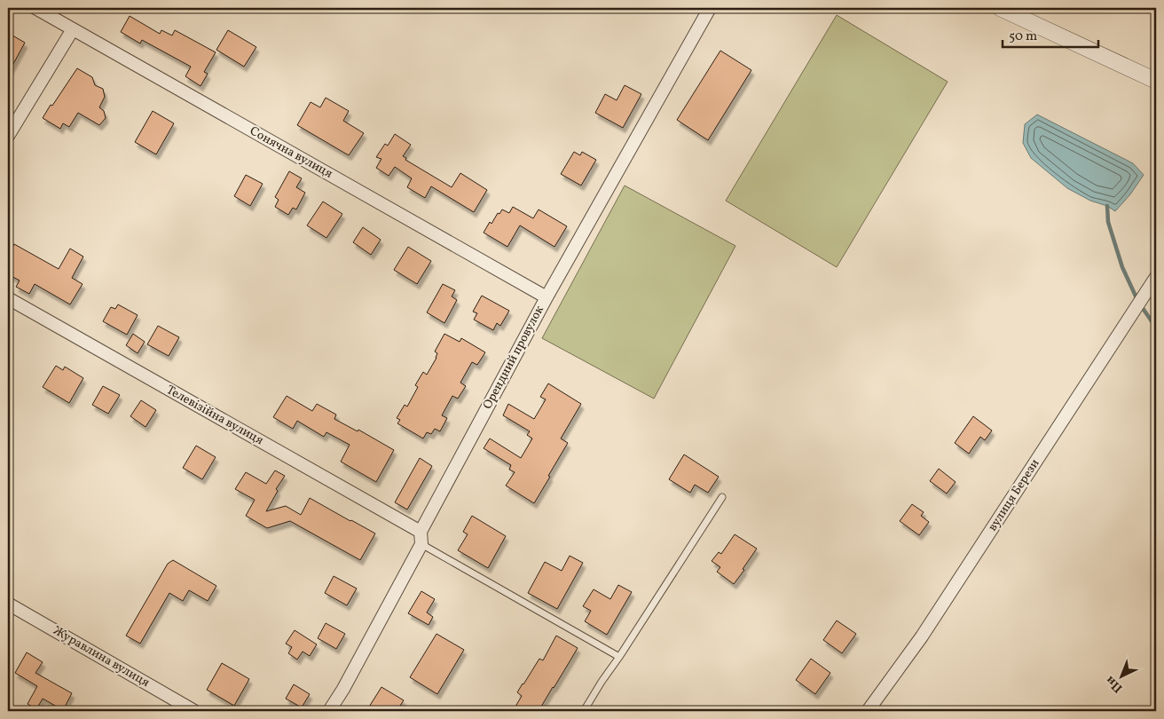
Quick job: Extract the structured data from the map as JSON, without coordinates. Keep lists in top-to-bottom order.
{
  "streets": {
    "street": [
      "Сонячна вулиця",
      "Орендний провулок",
      "Телевізійна вулиця",
      "вулиця Берези",
      "Журавлина вулиця"
    ]
  },
  "crossings": [
    ["Сонячна вулиця", "Орендний провулок"],
    ["Орендний провулок", "Телевізійна вулиця"]
  ],
  "scale_bar": "50 m",
  "north": "bottom left"
}
